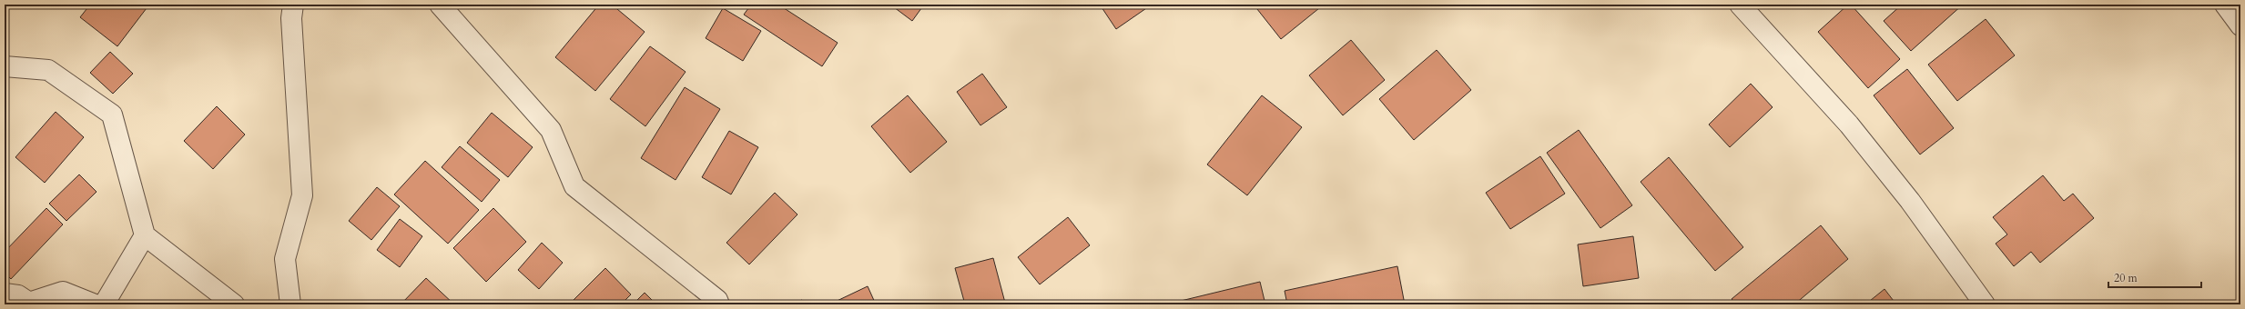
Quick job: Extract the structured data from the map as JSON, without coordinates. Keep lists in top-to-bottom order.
{
  "scale_bar": "20 m"
}
